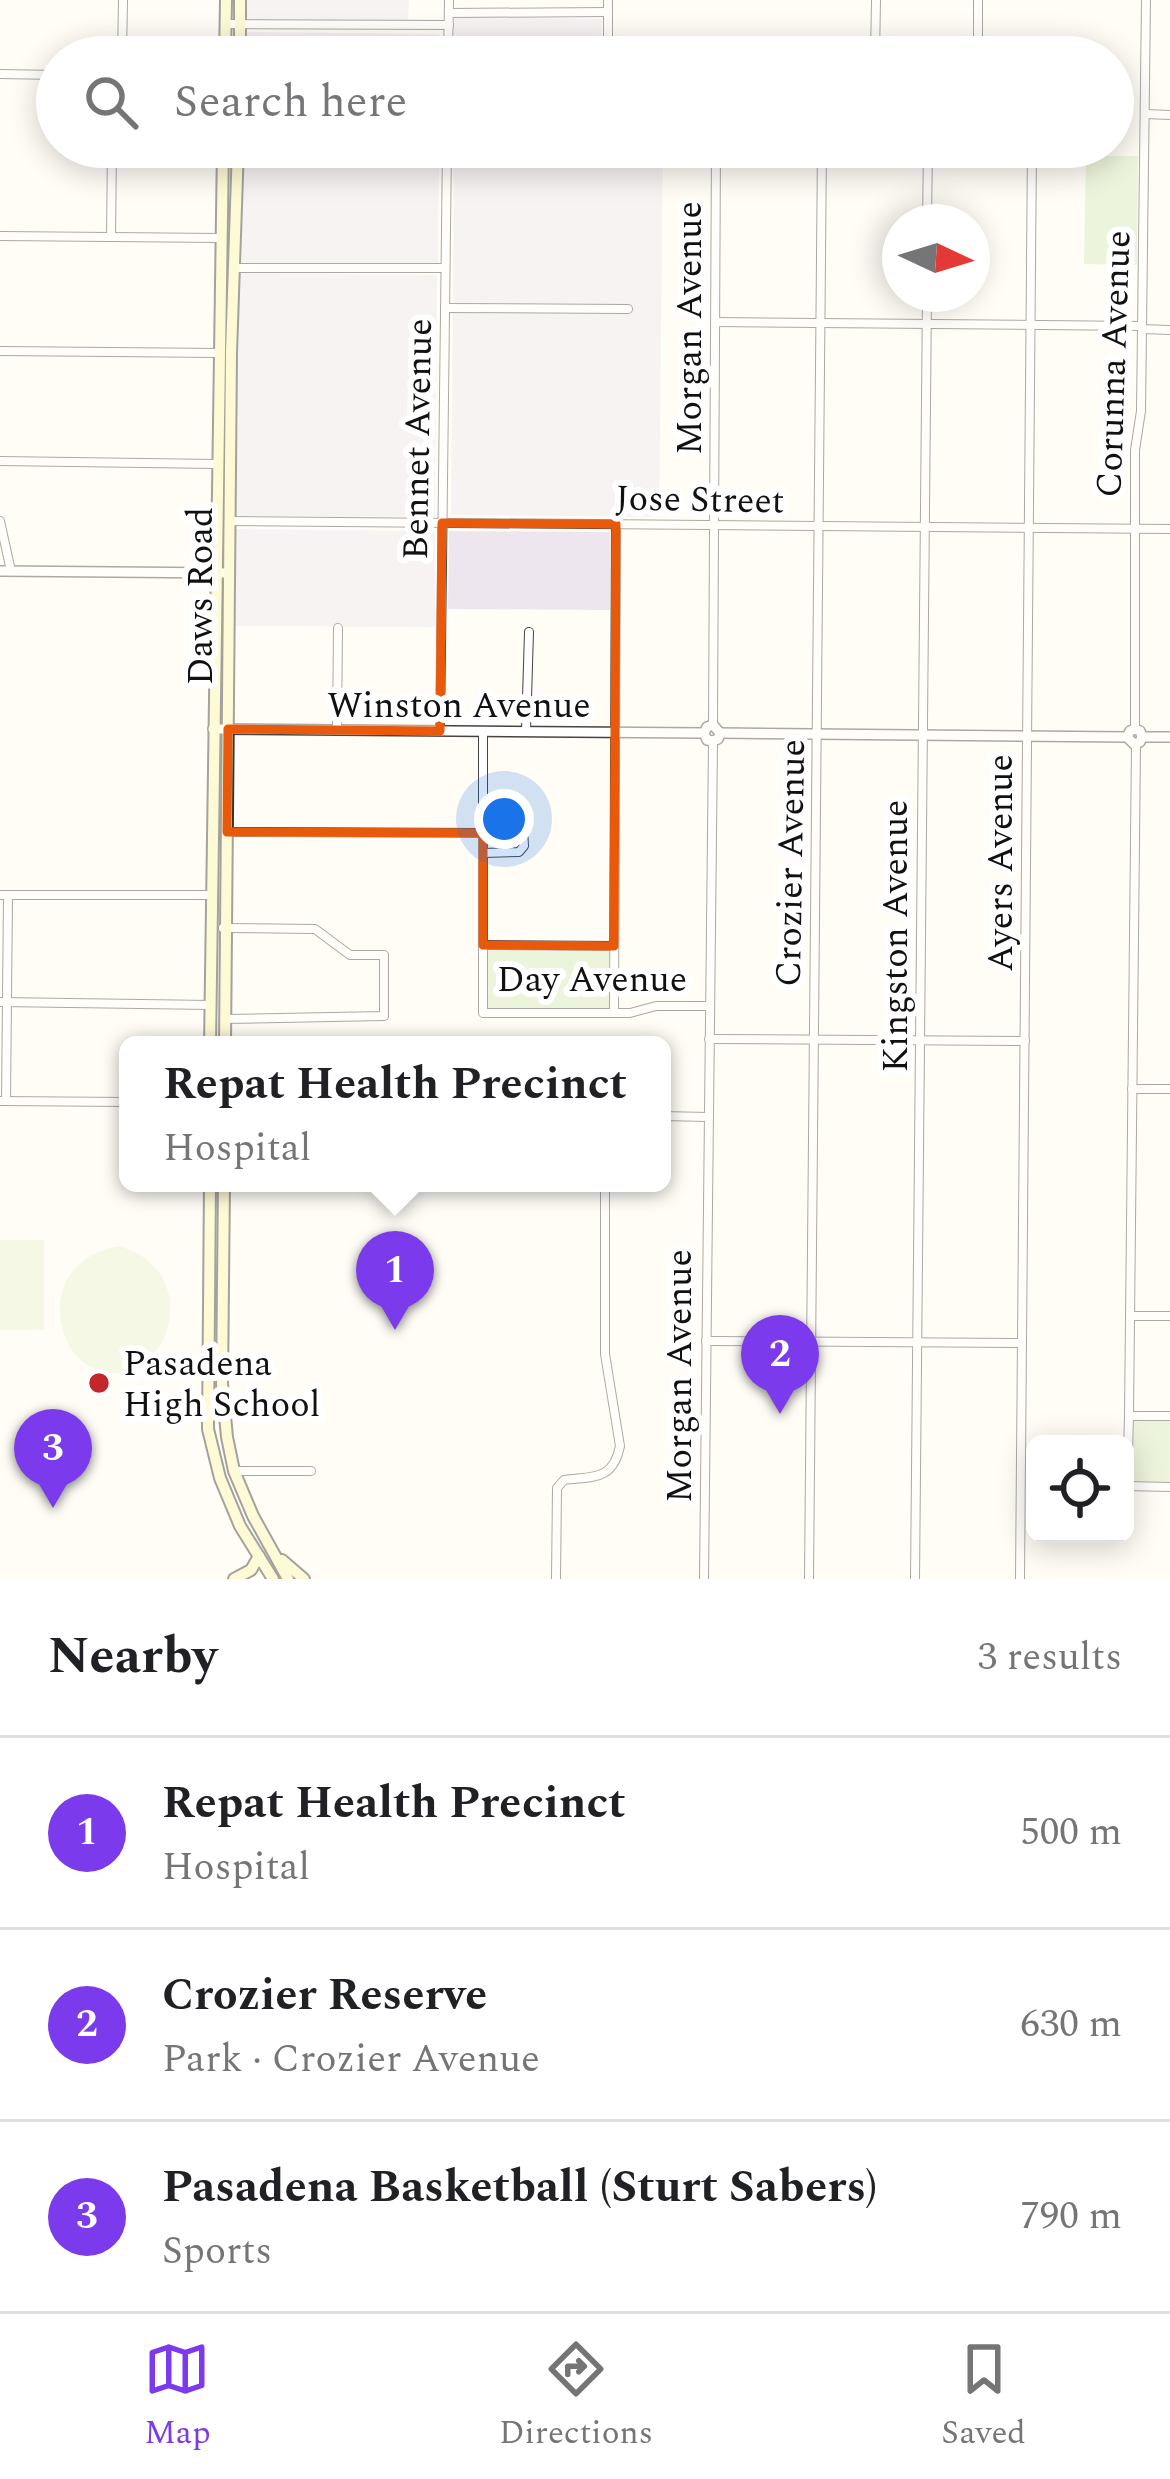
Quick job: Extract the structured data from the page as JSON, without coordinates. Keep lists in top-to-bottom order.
{
  "streets": {
    "main road": ["Daws Road"],
    "street": [
      "Morgan Avenue",
      "Corunna Avenue",
      "Bennet Avenue",
      "Jose Street",
      "Winston Avenue",
      "Crozier Avenue",
      "Ayers Avenue",
      "Kingston Avenue",
      "Day Avenue"
    ]
  },
  "crossings": [
    ["Morgan Avenue", "Jose Street"],
    ["Morgan Avenue", "Winston Avenue"],
    ["Morgan Avenue", "Day Avenue"],
    ["Corunna Avenue", "Jose Street"],
    ["Corunna Avenue", "Winston Avenue"],
    ["Bennet Avenue", "Jose Street"],
    ["Bennet Avenue", "Winston Avenue"],
    ["Jose Street", "Daws Road"],
    ["Jose Street", "Crozier Avenue"],
    ["Jose Street", "Ayers Avenue"],
    ["Jose Street", "Kingston Avenue"],
    ["Daws Road", "Winston Avenue"],
    ["Winston Avenue", "Crozier Avenue"],
    ["Winston Avenue", "Ayers Avenue"],
    ["Winston Avenue", "Kingston Avenue"],
    ["Winston Avenue", "Day Avenue"]
  ],
  "places": ["Pasadena High School"],
  "north": "right",
  "page": {
    "search": "Search here",
    "popup": ["Repat Health Precinct", "Hospital"],
    "pins": ["1", "2", "3"],
    "heading": ["Nearby", "3 results"],
    "list": [
      {
        "mark": "1",
        "name": "Repat Health Precinct",
        "note": "Hospital",
        "value": "500 m"
      },
      {
        "mark": "2",
        "name": "Crozier Reserve",
        "note": "Park · Crozier Avenue",
        "value": "630 m"
      },
      {
        "mark": "3",
        "name": "Pasadena Basketball (Sturt Sabers)",
        "note": "Sports",
        "value": "790 m"
      }
    ],
    "nav": ["Map", "Directions", "Saved"]
  }
}
